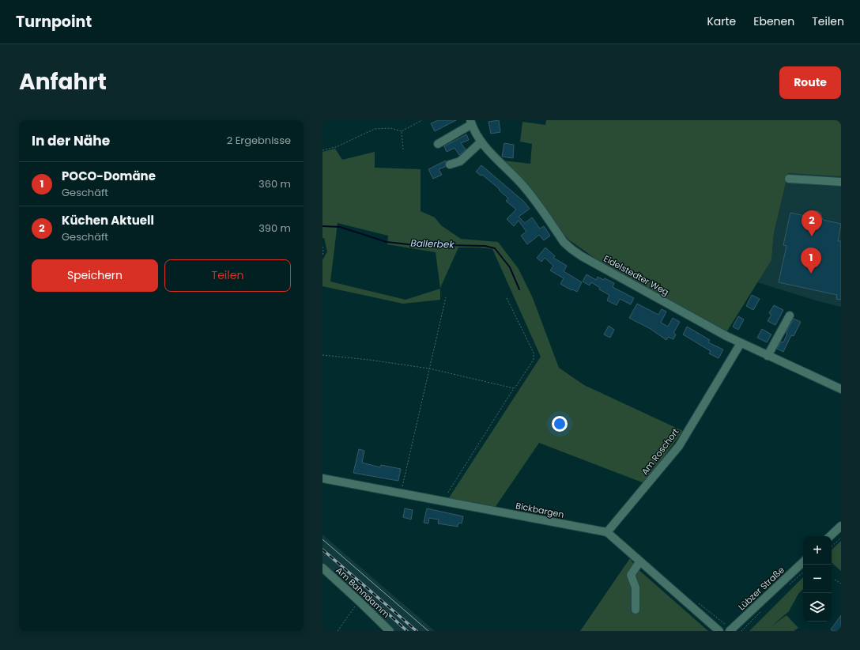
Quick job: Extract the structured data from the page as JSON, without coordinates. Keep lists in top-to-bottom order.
{
  "streets": {
    "street": [
      "Eidelstedter Weg",
      "Am Roschort",
      "Bickbargen",
      "Lübzer Straße",
      "Am Bahndamm"
    ]
  },
  "crossings": [
    ["Eidelstedter Weg", "Am Roschort"],
    ["Am Roschort", "Bickbargen"]
  ],
  "water": ["Ballerbek"],
  "page": {
    "header": "Turnpoint",
    "nav": ["Karte", "Ebenen", "Teilen"],
    "title": "Anfahrt",
    "buttons": [
      "Route",
      ["Speichern", "Teilen"]
    ],
    "heading": ["In der Nähe", "2 Ergebnisse"],
    "list": [
      {
        "mark": "1",
        "name": "POCO-Domäne",
        "note": "Geschäft",
        "value": "360 m"
      },
      {
        "mark": "2",
        "name": "Küchen Aktuell",
        "note": "Geschäft",
        "value": "390 m"
      }
    ],
    "pins": ["2", "1"],
    "map_buttons": ["+", "−"]
  }
}
